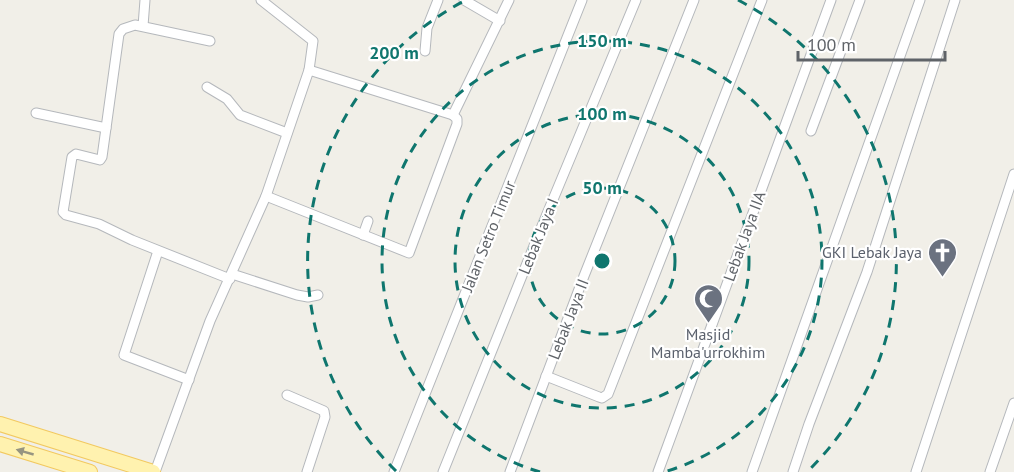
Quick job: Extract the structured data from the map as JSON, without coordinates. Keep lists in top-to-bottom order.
{
  "streets": {
    "street": [
      "Jalan Setro Timur",
      "Lebak Jaya I",
      "Lebak Jaya IIA",
      "Lebak Jaya II"
    ]
  },
  "places": {
    "church": ["GKI Lebak Jaya"],
    "mosque": ["Masjid Mamba'urrokhim"]
  },
  "scale_bar": "100 m",
  "rings": [
    "150 m",
    "200 m",
    "100 m",
    "50 m"
  ]
}
